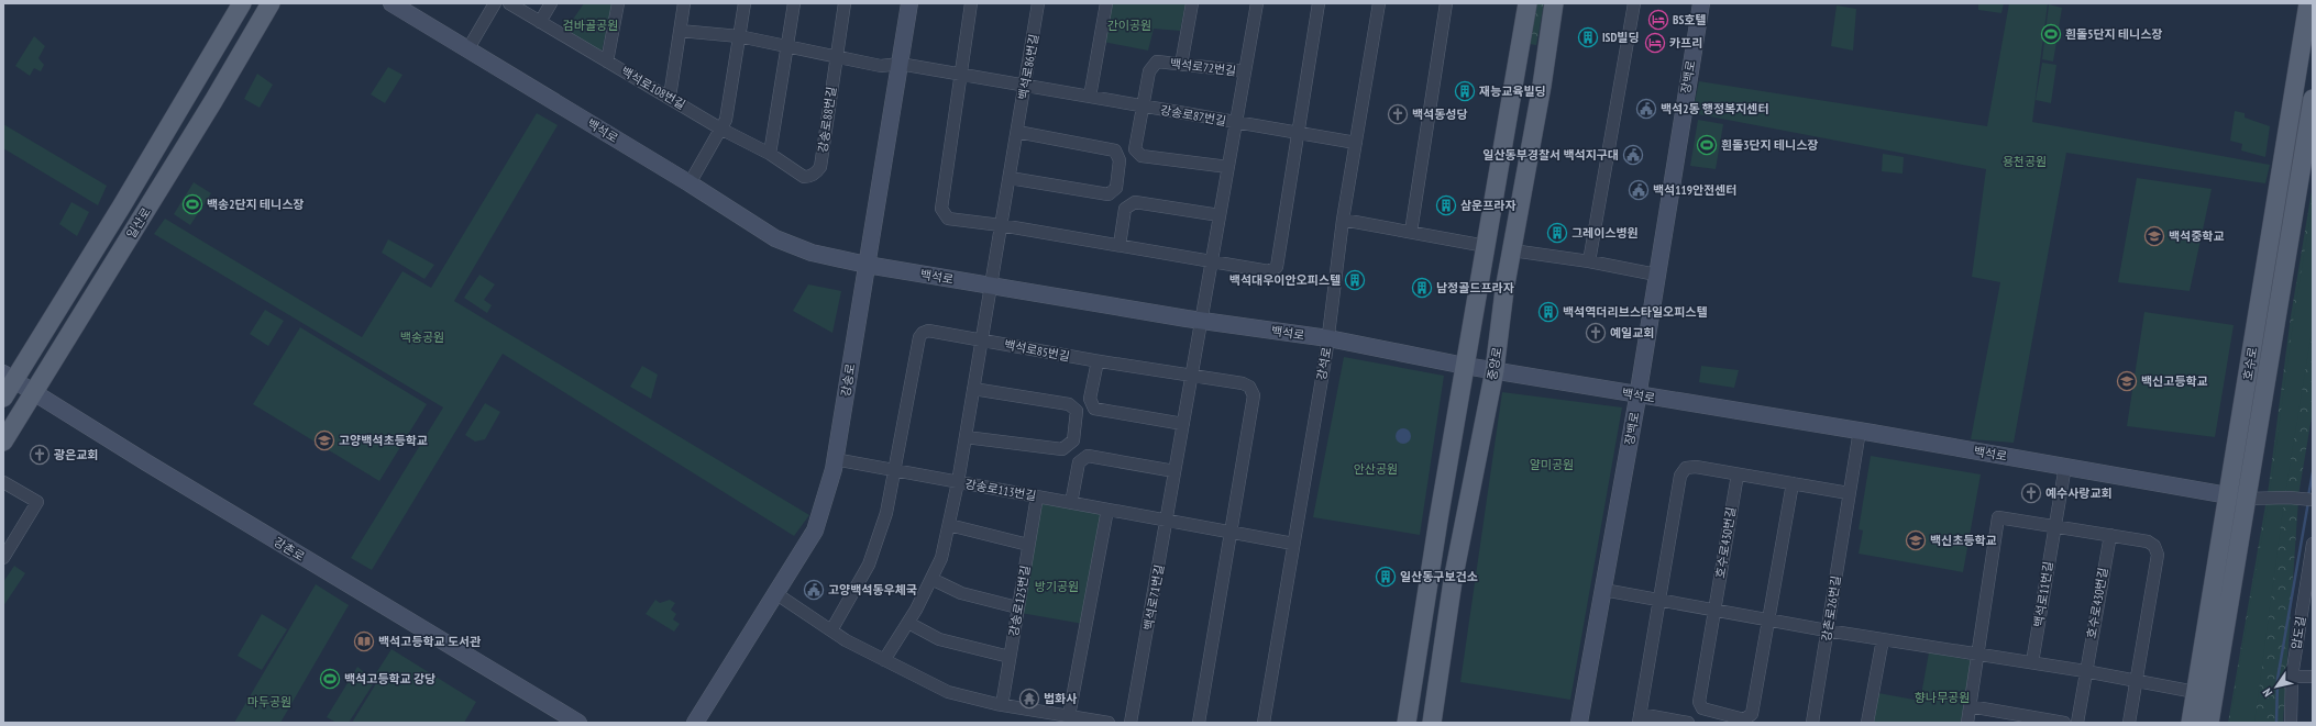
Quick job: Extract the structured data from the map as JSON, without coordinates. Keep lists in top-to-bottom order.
{
  "streets": {
    "main road": [
      "장백로",
      "백석로",
      "일산로",
      "중앙로",
      "호수로",
      "강송로",
      "강촌로"
    ],
    "street": [
      "백석로86번길",
      "백석로72번길",
      "백석로108번길",
      "강송로87번길",
      "강송로88번길",
      "백석로85번길",
      "강석로",
      "강송로113번길",
      "호수로430번길",
      "백석로11번길",
      "백석로71번길",
      "강송로125번길",
      "강촌로26번길",
      "압도길"
    ]
  },
  "crossings": [
    ["백석로86번길", "강송로87번길"],
    ["백석로86번길", "백석로"],
    ["백석로72번길", "강송로87번길"],
    ["백석로72번길", "백석로"],
    ["백석로72번길", "백석로71번길"],
    ["장백로", "백석로"],
    ["백석로108번길", "강송로88번길"],
    ["강송로87번길", "강석로"],
    ["강송로87번길", "강송로"],
    ["백석로", "강석로"],
    ["백석로", "중앙로"],
    ["백석로", "호수로"],
    ["백석로", "강송로"],
    ["백석로", "백석로11번길"],
    ["백석로", "백석로71번길"],
    ["백석로", "강촌로26번길"],
    ["일산로", "강촌로"],
    ["강석로", "강송로113번길"],
    ["강송로", "강송로113번길"],
    ["강송로113번길", "백석로71번길"],
    ["강송로113번길", "강송로125번길"]
  ],
  "parks": [
    "검바골공원",
    "간이공원",
    "용천공원",
    "백송공원",
    "얄미공원",
    "안산공원",
    "방기공원",
    "향나무공원",
    "마두공원"
  ],
  "places": {
    "hotel": ["BS호텔", "카프리"],
    "sports": [
      "흰돌5단지 테니스장",
      "흰돌3단지 테니스장",
      "백송2단지 테니스장",
      "백석고등학교 강당"
    ],
    "building": [
      "ISD빌딩",
      "재능교육빌딩",
      "삼운프라자",
      "그레이스병원",
      "백석대우이안오피스텔",
      "남정골드프라자",
      "백석역더리브스타일오피스텔",
      "일산동구보건소"
    ],
    "public building": [
      "백석2동 행정복지센터",
      "일산동부경찰서 백석지구대",
      "백석119안전센터",
      "고양백석동우체국"
    ],
    "church": [
      "백석동성당",
      "예일교회",
      "광은교회",
      "예수사랑교회"
    ],
    "school or university": [
      "백석중학교",
      "백신고등학교",
      "고양백석초등학교",
      "백신초등학교"
    ],
    "library": ["백석고등학교 도서관"],
    "temple": ["법화사"]
  },
  "north": "bottom left"
}
